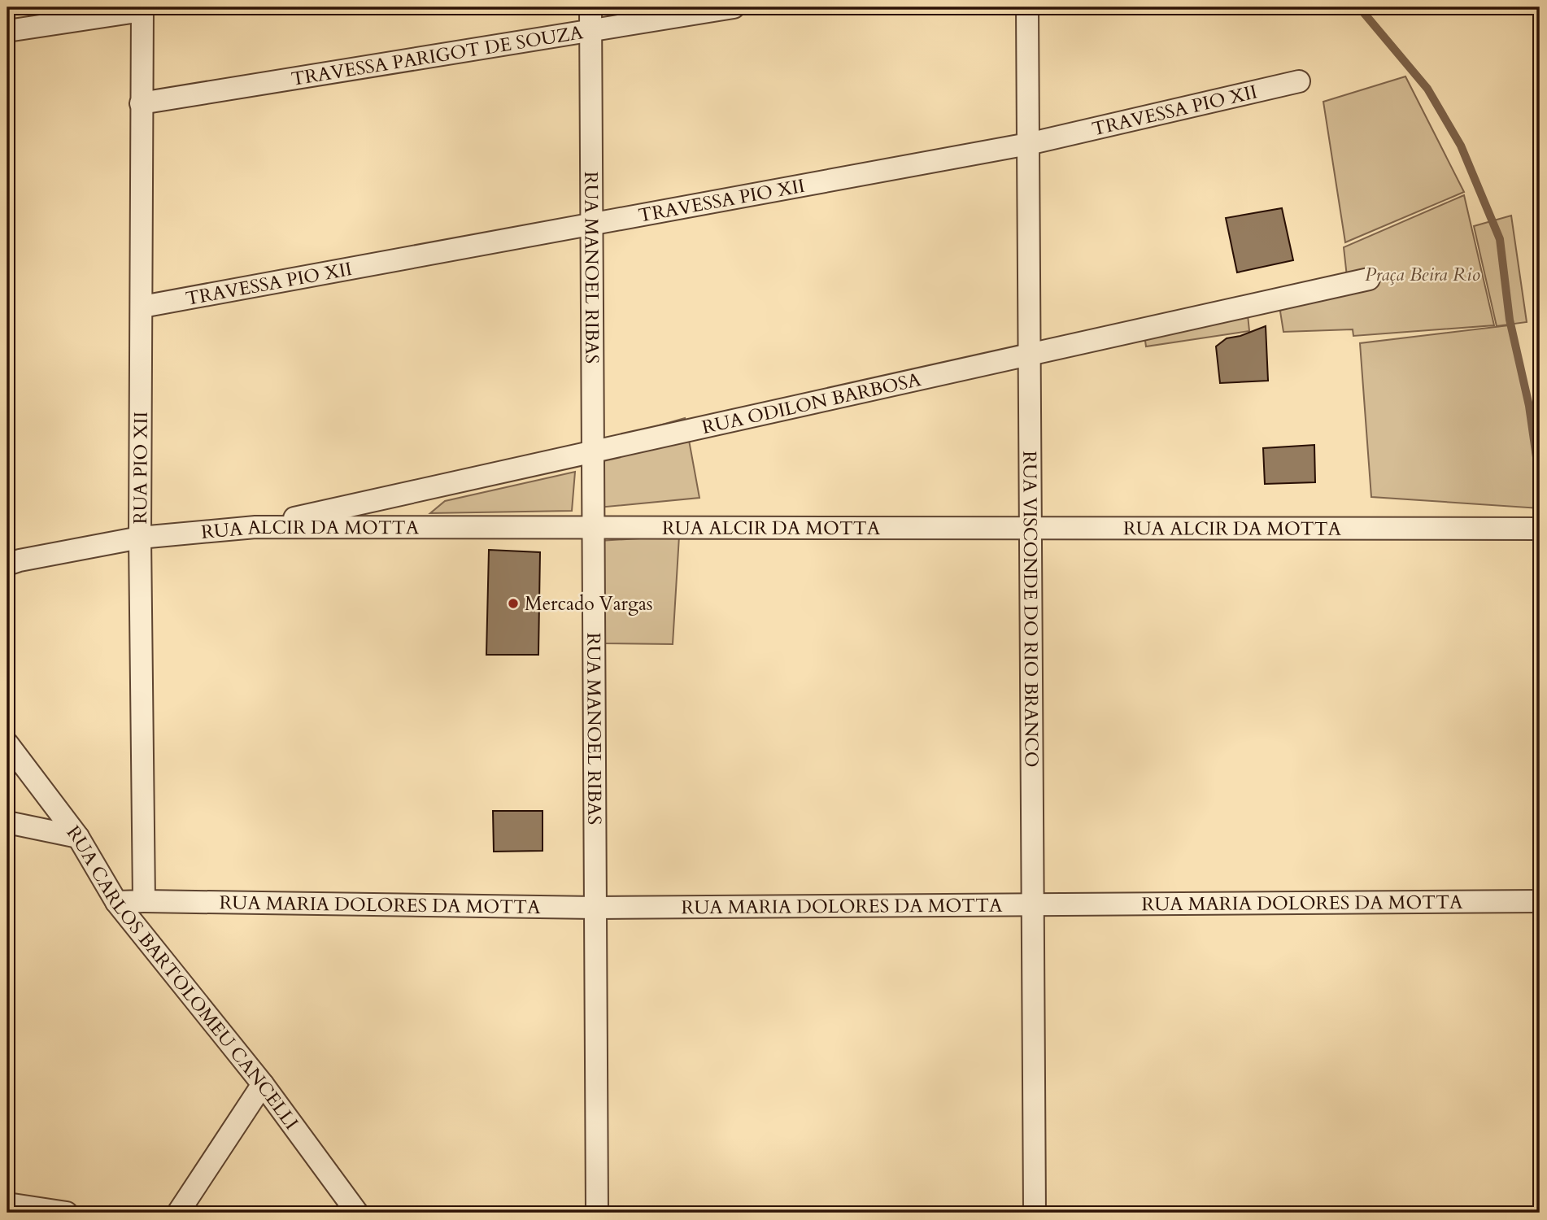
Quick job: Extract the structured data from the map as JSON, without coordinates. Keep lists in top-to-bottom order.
{
  "streets": {
    "street": [
      "TRAVESSA PARIGOT DE SOUZA",
      "TRAVESSA PIO XII",
      "RUA MANOEL RIBAS",
      "RUA ODILON BARBOSA",
      "RUA PIO XII",
      "RUA ALCIR DA MOTTA",
      "RUA VISCONDE DO RIO BRANCO",
      "RUA MARIA DOLORES DA MOTTA",
      "RUA CARLOS BARTOLOMEU CANCELLI"
    ]
  },
  "crossings": [
    ["TRAVESSA PARIGOT DE SOUZA", "RUA MANOEL RIBAS"],
    ["TRAVESSA PARIGOT DE SOUZA", "RUA PIO XII"],
    ["TRAVESSA PIO XII", "RUA MANOEL RIBAS"],
    ["TRAVESSA PIO XII", "RUA PIO XII"],
    ["TRAVESSA PIO XII", "RUA VISCONDE DO RIO BRANCO"],
    ["RUA MANOEL RIBAS", "RUA ODILON BARBOSA"],
    ["RUA MANOEL RIBAS", "RUA ALCIR DA MOTTA"],
    ["RUA MANOEL RIBAS", "RUA MARIA DOLORES DA MOTTA"],
    ["RUA ODILON BARBOSA", "RUA ALCIR DA MOTTA"],
    ["RUA ODILON BARBOSA", "RUA VISCONDE DO RIO BRANCO"],
    ["RUA PIO XII", "RUA ALCIR DA MOTTA"],
    ["RUA PIO XII", "RUA MARIA DOLORES DA MOTTA"],
    ["RUA ALCIR DA MOTTA", "RUA VISCONDE DO RIO BRANCO"],
    ["RUA VISCONDE DO RIO BRANCO", "RUA MARIA DOLORES DA MOTTA"]
  ],
  "parks": ["Praça Beira Rio"],
  "places": ["Mercado Vargas"]
}
